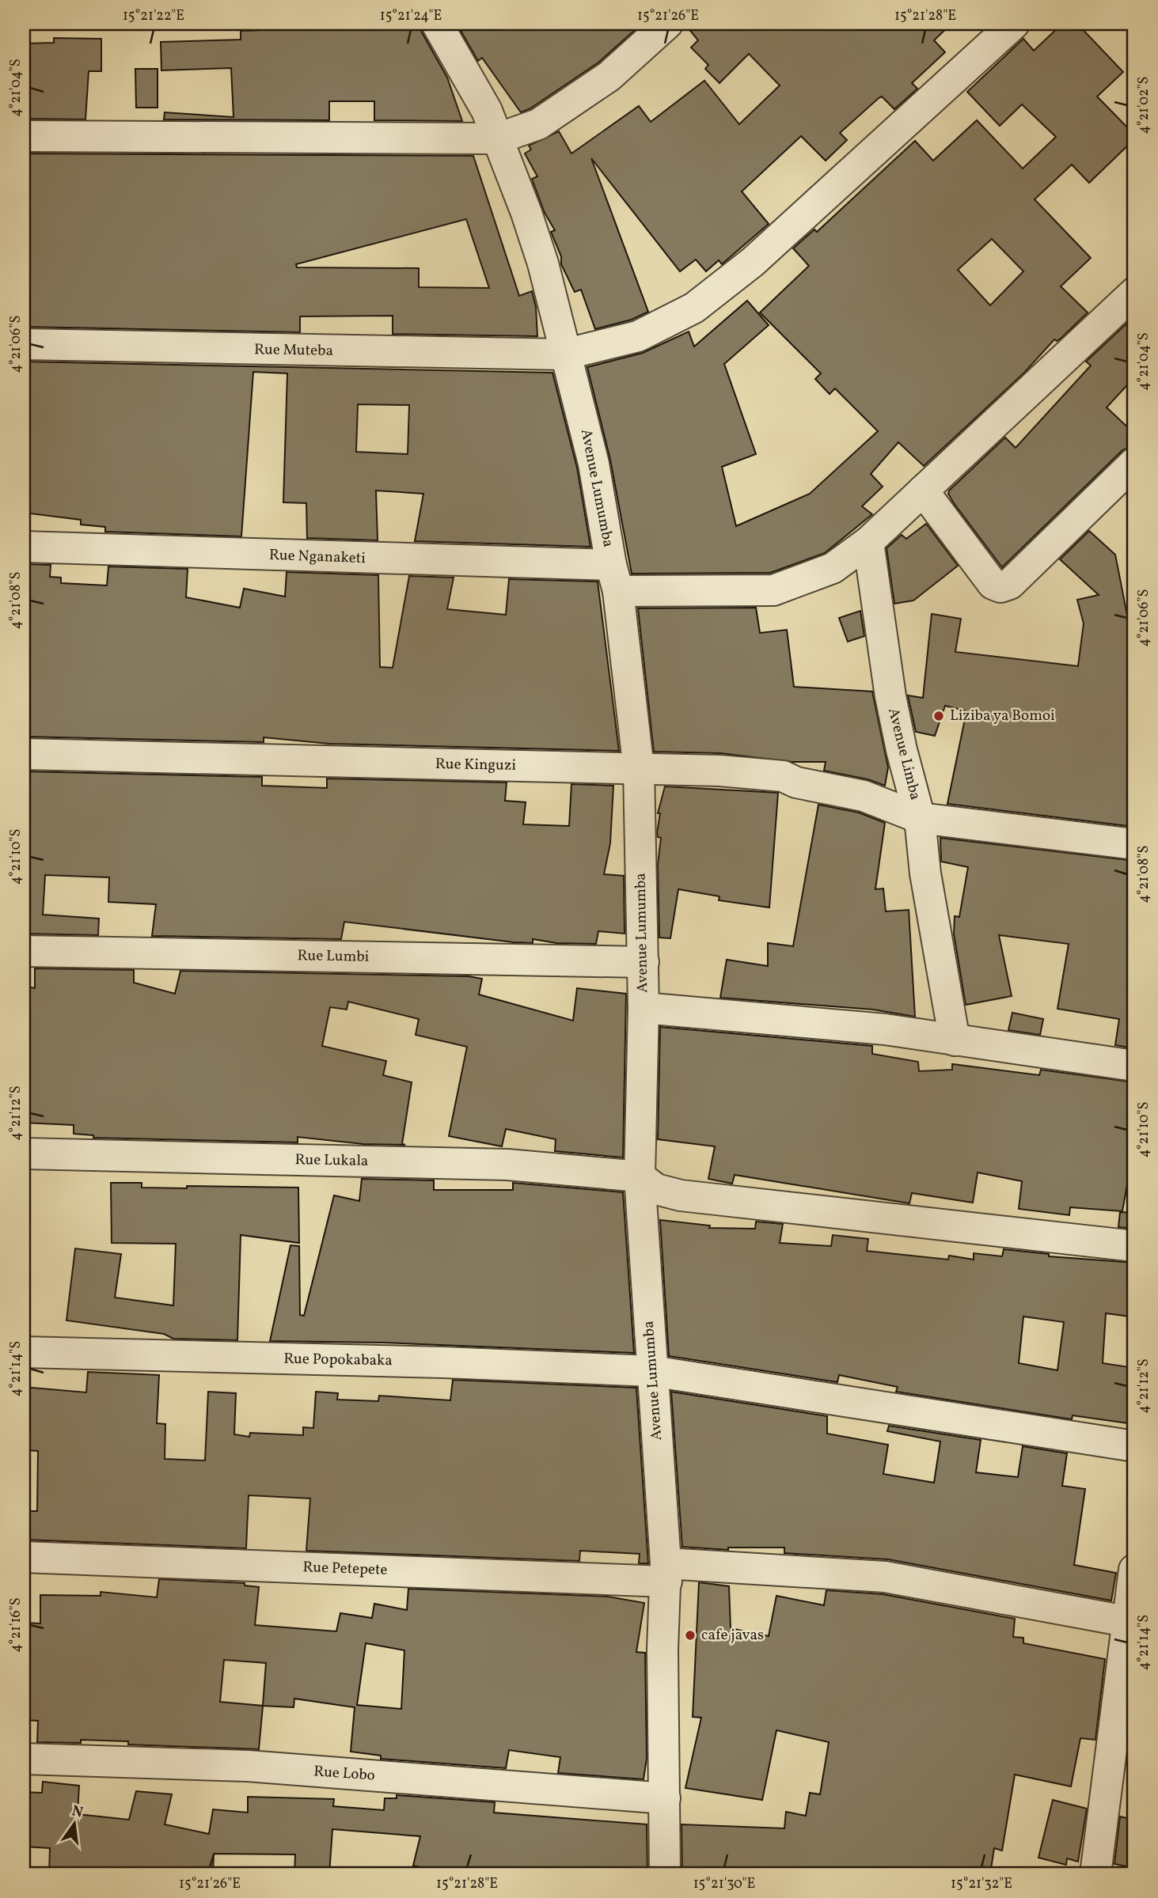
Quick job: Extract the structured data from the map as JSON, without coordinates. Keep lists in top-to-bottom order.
{
  "streets": {
    "street": [
      "Rue Muteba",
      "Avenue Lumumba",
      "Rue Nganaketi",
      "Avenue Limba",
      "Rue Kinguzi",
      "Rue Lumbi",
      "Rue Lukala",
      "Rue Popokabaka",
      "Rue Petepete",
      "Rue Lobo"
    ]
  },
  "crossings": [
    ["Rue Muteba", "Avenue Lumumba"],
    ["Avenue Lumumba", "Rue Nganaketi"],
    ["Avenue Lumumba", "Rue Kinguzi"],
    ["Avenue Lumumba", "Rue Lumbi"],
    ["Avenue Lumumba", "Rue Lukala"],
    ["Avenue Lumumba", "Rue Popokabaka"],
    ["Avenue Lumumba", "Rue Petepete"],
    ["Avenue Lumumba", "Rue Lobo"],
    ["Avenue Limba", "Rue Kinguzi"]
  ],
  "places": ["Liziba ya Bomoi", "cafe javas"],
  "north": "top",
  "coordinates": [
    "15°21'22\"E",
    "15°21'24\"E",
    "15°21'26\"E",
    "15°21'28\"E",
    "4°21'04\"S",
    "4°21'02\"S",
    "4°21'06\"S",
    "4°21'08\"S",
    "4°21'10\"S",
    "4°21'12\"S",
    "4°21'14\"S",
    "4°21'16\"S",
    "15°21'30\"E",
    "15°21'32\"E"
  ]
}
